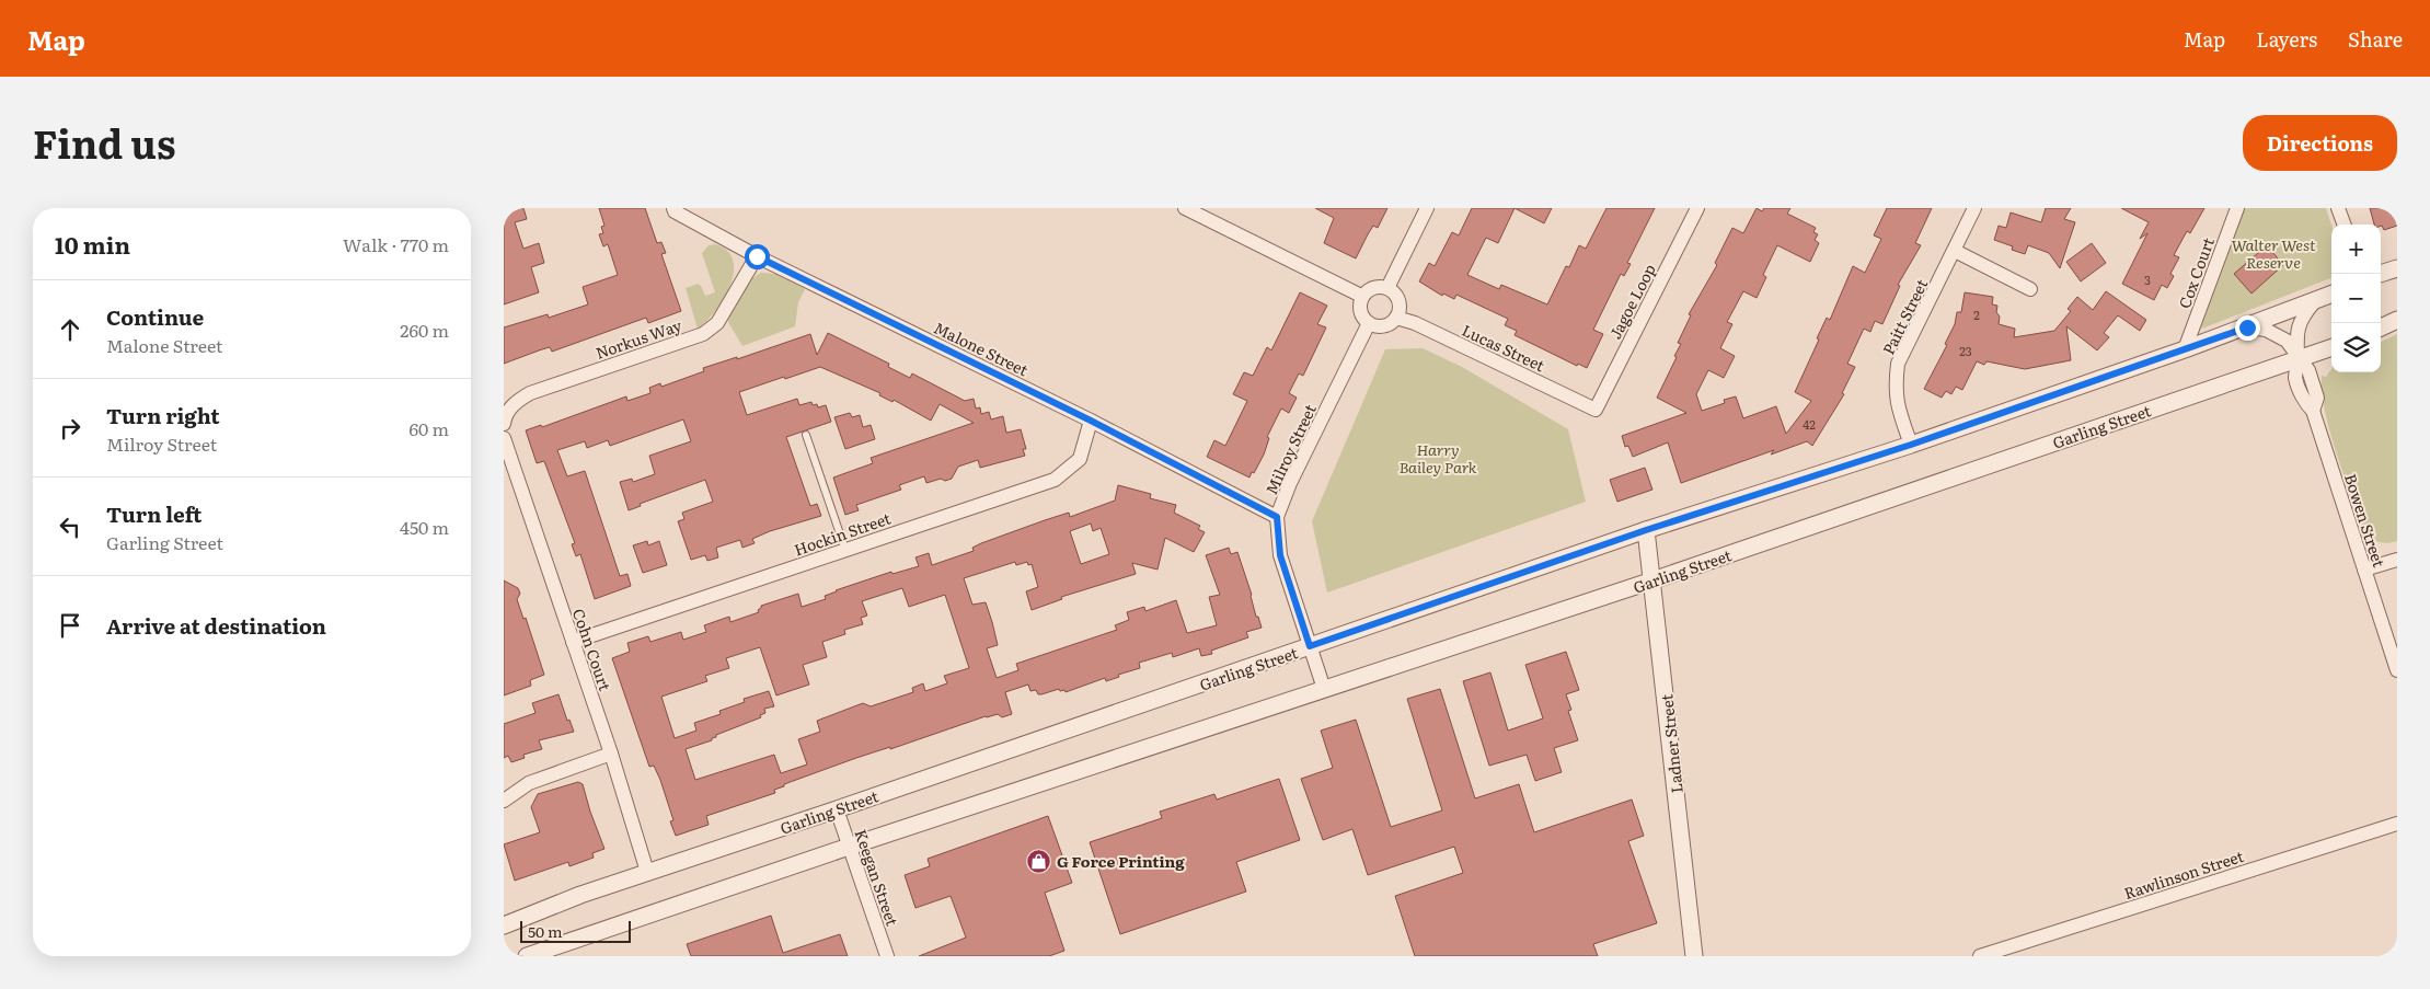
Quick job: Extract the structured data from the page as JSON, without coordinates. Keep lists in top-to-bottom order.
{
  "streets": {
    "street": [
      "Cox Court",
      "Jagoe Loop",
      "Paitt Street",
      "Norkus Way",
      "Lucas Street",
      "Malone Street",
      "Garling Street",
      "Milroy Street",
      "Bowen Street",
      "Hockin Street",
      "Cohn Court",
      "Ladner Street",
      "Rawlinson Street",
      "Keegan Street"
    ]
  },
  "crossings": [
    ["Cox Court", "Garling Street"],
    ["Jagoe Loop", "Lucas Street"],
    ["Paitt Street", "Garling Street"],
    ["Norkus Way", "Malone Street"],
    ["Lucas Street", "Milroy Street"],
    ["Malone Street", "Milroy Street"],
    ["Malone Street", "Hockin Street"],
    ["Garling Street", "Milroy Street"],
    ["Garling Street", "Bowen Street"],
    ["Garling Street", "Cohn Court"],
    ["Garling Street", "Ladner Street"],
    ["Garling Street", "Keegan Street"],
    ["Hockin Street", "Cohn Court"]
  ],
  "parks": ["Walter West Reserve", "Harry Bailey Park"],
  "places": {
    "shop": ["G Force Printing"]
  },
  "house_numbers": [
    "3",
    "2",
    "23",
    "42"
  ],
  "scale_bar": "50 m",
  "page": {
    "header": "Map",
    "nav": ["Map", "Layers", "Share"],
    "title": "Find us",
    "buttons": "Directions",
    "heading": ["10 min", "Walk · 770 m"],
    "map_buttons": ["+", "−"],
    "list": [
      ["Continue", "Malone Street", "260 m"],
      ["Turn right", "Milroy Street", "60 m"],
      ["Turn left", "Garling Street", "450 m"],
      "Arrive at destination"
    ],
    "scale": "50 m"
  }
}
